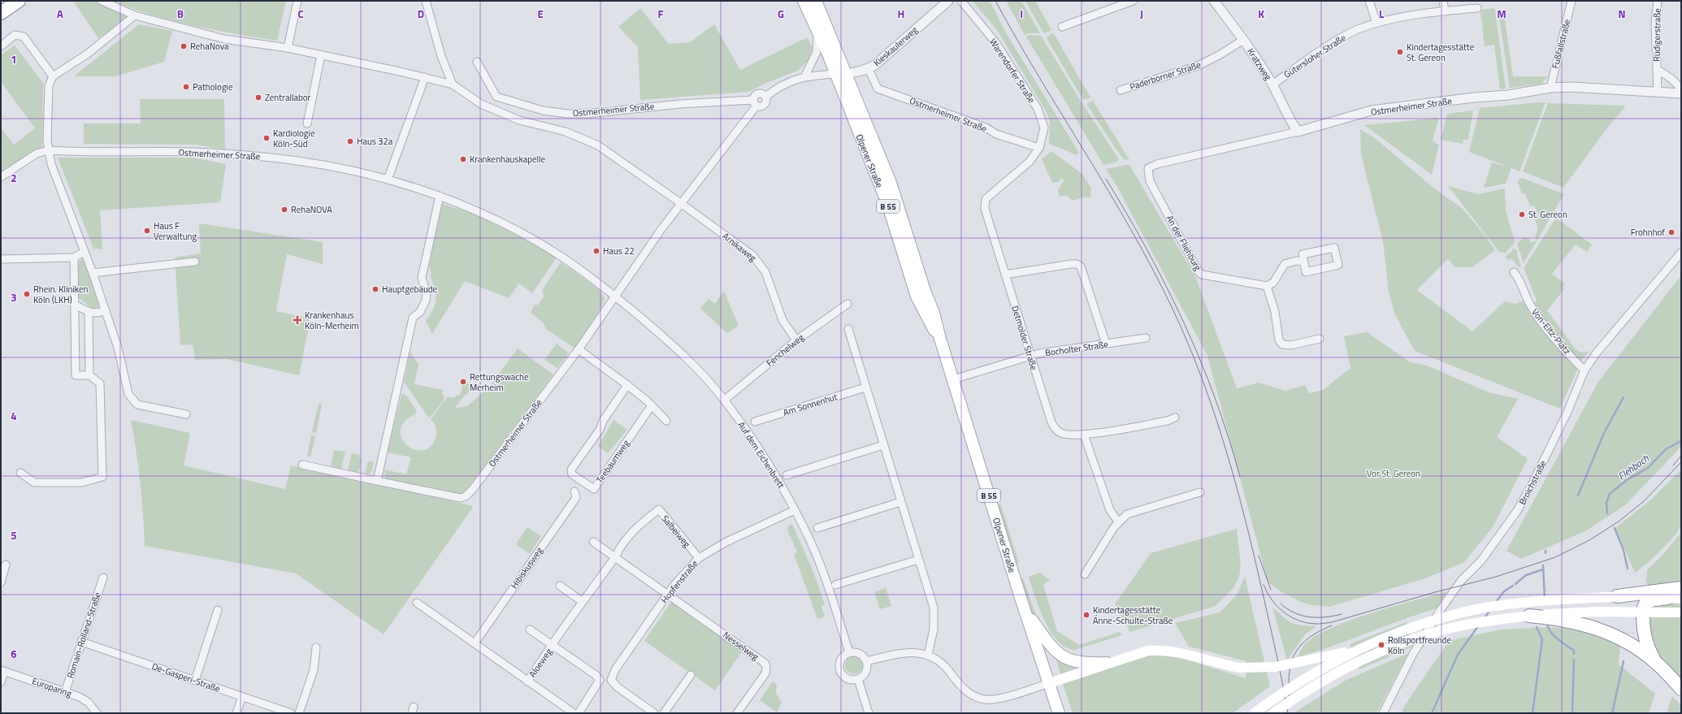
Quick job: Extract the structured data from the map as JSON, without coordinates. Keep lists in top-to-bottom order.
{
  "streets": {
    "main road": ["Olpener Straße", "B 55"],
    "street": [
      "Rüdigerstraße",
      "Fußfallstraße",
      "Kieskaulerweg",
      "Gütersloher Straße",
      "Kratzweg",
      "Warendorfer Straße",
      "Paderborner Straße",
      "Ostmerheimer Straße",
      "An der Fliehburg",
      "Arnikaweg",
      "Von-Eltz-Platz",
      "Detmolder Straße",
      "Bocholter Straße",
      "Fenchelweg",
      "Am Sonnenhut",
      "Auf dem Eichenbrett",
      "Teebaumweg",
      "Broichstraße",
      "Salbeiweg",
      "Hibiskusweg",
      "Hopfenstraße",
      "Romain-Rolland-Straße",
      "Nesselweg",
      "Aloeweg",
      "De-Gasperi-Straße",
      "Europaring"
    ]
  },
  "crossings": [
    ["Rüdigerstraße", "Ostmerheimer Straße"],
    ["Fußfallstraße", "Ostmerheimer Straße"],
    ["Kieskaulerweg", "Ostmerheimer Straße"],
    ["Kieskaulerweg", "Olpener Straße"],
    ["Gütersloher Straße", "Kratzweg"],
    ["Kratzweg", "Paderborner Straße"],
    ["Kratzweg", "Ostmerheimer Straße"],
    ["Warendorfer Straße", "Ostmerheimer Straße"],
    ["Warendorfer Straße", "Detmolder Straße"],
    ["Ostmerheimer Straße", "An der Fliehburg"],
    ["Ostmerheimer Straße", "Arnikaweg"],
    ["Ostmerheimer Straße", "Detmolder Straße"],
    ["Ostmerheimer Straße", "Auf dem Eichenbrett"],
    ["Olpener Straße", "B 55"],
    ["Olpener Straße", "Bocholter Straße"],
    ["Arnikaweg", "Fenchelweg"],
    ["Von-Eltz-Platz", "Broichstraße"],
    ["Detmolder Straße", "Bocholter Straße"],
    ["Fenchelweg", "Auf dem Eichenbrett"],
    ["Auf dem Eichenbrett", "Hopfenstraße"],
    ["Salbeiweg", "Hopfenstraße"],
    ["Salbeiweg", "Aloeweg"],
    ["Hibiskusweg", "Aloeweg"],
    ["Hopfenstraße", "Nesselweg"],
    ["Romain-Rolland-Straße", "De-Gasperi-Straße"],
    ["Romain-Rolland-Straße", "Europaring"]
  ],
  "water": ["Flehbach"],
  "parks": ["Vor St. Gereon"],
  "places": {
    "other": [
      "RehaNova",
      "Kindertagesstätte St. Gereon",
      "Pathologie",
      "Zentrallabor",
      "Kardiologie Köln-Süd",
      "Haus 32a",
      "Krankenhauskapelle",
      "RehaNOVA",
      "St. Gereon",
      "Haus F Verwaltung",
      "Frohnhof",
      "Haus 22",
      "Hauptgebäude",
      "Rhein. Kliniken Köln (LKH)",
      "Rettungswache Merheim",
      "Kindertagesstätte Änne-Schulte-Straße",
      "Rollsportfreunde Köln"
    ],
    "health": ["Krankenhaus Köln-Merheim"]
  },
  "grid": {
    "columns": [
      "A",
      "B",
      "C",
      "D",
      "E",
      "F",
      "G",
      "H",
      "I",
      "J",
      "K",
      "L",
      "M",
      "N"
    ],
    "rows": [
      "1",
      "2",
      "3",
      "4",
      "5",
      "6"
    ]
  }
}
